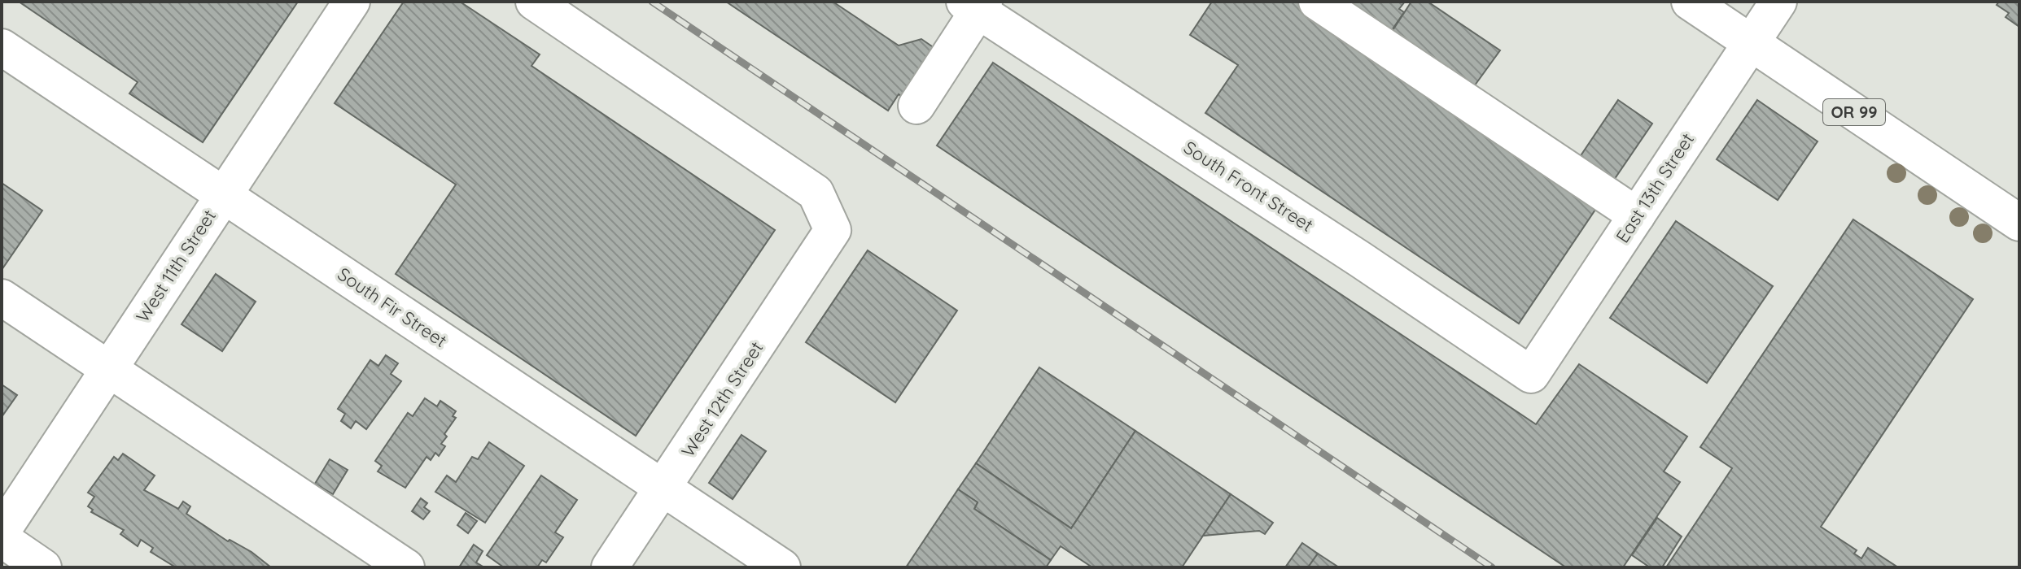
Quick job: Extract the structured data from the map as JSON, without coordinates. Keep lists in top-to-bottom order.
{
  "streets": {
    "street": [
      "OR 99",
      "South Front Street",
      "East 13th Street",
      "West 11th Street",
      "South Fir Street",
      "West 12th Street"
    ]
  },
  "crossings": [
    ["OR 99", "East 13th Street"],
    ["South Front Street", "East 13th Street"],
    ["West 11th Street", "South Fir Street"],
    ["South Fir Street", "West 12th Street"]
  ]
}
